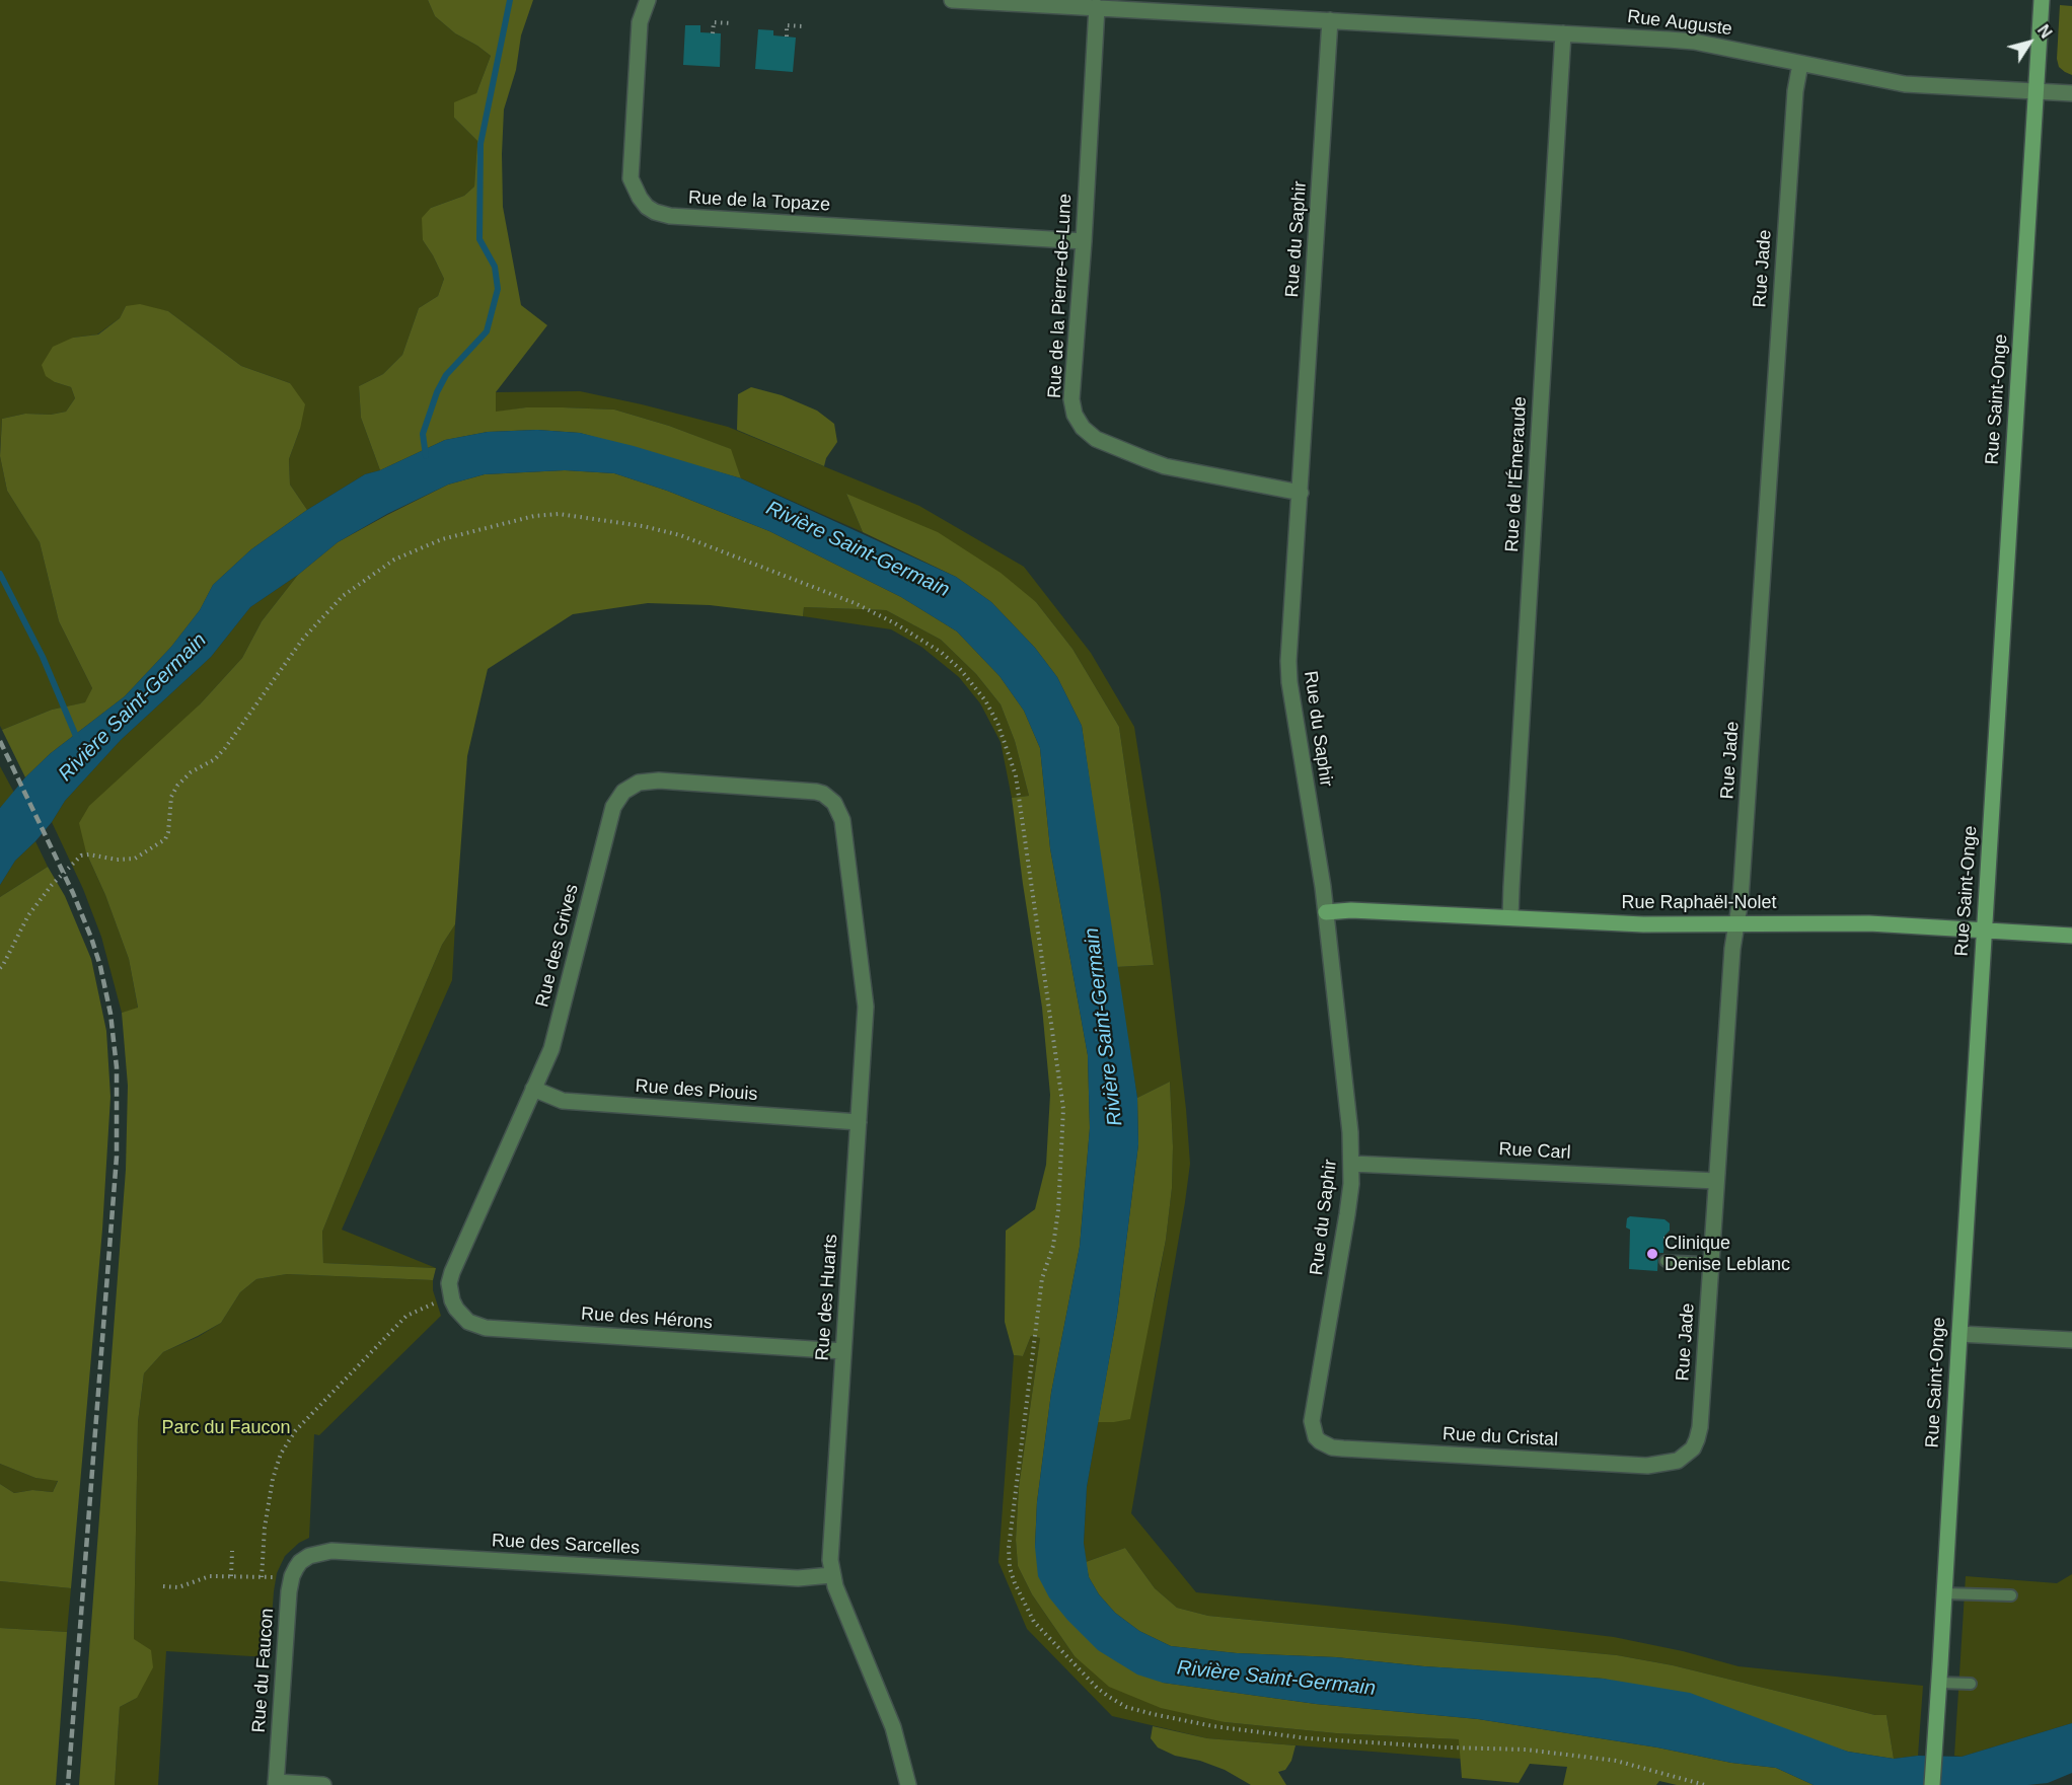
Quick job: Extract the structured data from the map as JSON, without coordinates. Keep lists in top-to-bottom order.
{
  "streets": {
    "street": [
      "Rue Auguste",
      "Rue de la Topaze",
      "Rue du Saphir",
      "Rue Jade",
      "Rue de la Pierre-de-Lune",
      "Rue Saint-Onge",
      "Rue de l'Émeraude",
      "Rue Raphaël-Nolet",
      "Rue des Grives",
      "Rue des Piouis",
      "Rue Carl",
      "Rue des Huarts",
      "Rue des Hérons",
      "Rue du Cristal",
      "Rue des Sarcelles",
      "Rue du Faucon"
    ]
  },
  "crossings": [
    ["Rue Auguste", "Rue du Saphir"],
    ["Rue Auguste", "Rue Jade"],
    ["Rue Auguste", "Rue de la Pierre-de-Lune"],
    ["Rue Auguste", "Rue Saint-Onge"],
    ["Rue Auguste", "Rue de l'Émeraude"],
    ["Rue de la Topaze", "Rue de la Pierre-de-Lune"],
    ["Rue du Saphir", "Rue de la Pierre-de-Lune"],
    ["Rue du Saphir", "Rue Raphaël-Nolet"],
    ["Rue du Saphir", "Rue Carl"],
    ["Rue du Saphir", "Rue du Cristal"],
    ["Rue Jade", "Rue Raphaël-Nolet"],
    ["Rue Jade", "Rue Carl"],
    ["Rue Jade", "Rue du Cristal"],
    ["Rue Saint-Onge", "Rue Raphaël-Nolet"],
    ["Rue de l'Émeraude", "Rue Raphaël-Nolet"],
    ["Rue des Grives", "Rue des Piouis"],
    ["Rue des Grives", "Rue des Huarts"],
    ["Rue des Grives", "Rue des Hérons"],
    ["Rue des Piouis", "Rue des Huarts"],
    ["Rue des Huarts", "Rue des Hérons"],
    ["Rue des Huarts", "Rue des Sarcelles"],
    ["Rue des Sarcelles", "Rue du Faucon"]
  ],
  "water": ["Rivière Saint-Germain"],
  "parks": ["Parc du Faucon"],
  "places": ["Clinique Denise Leblanc"],
  "north": "top right"
}
